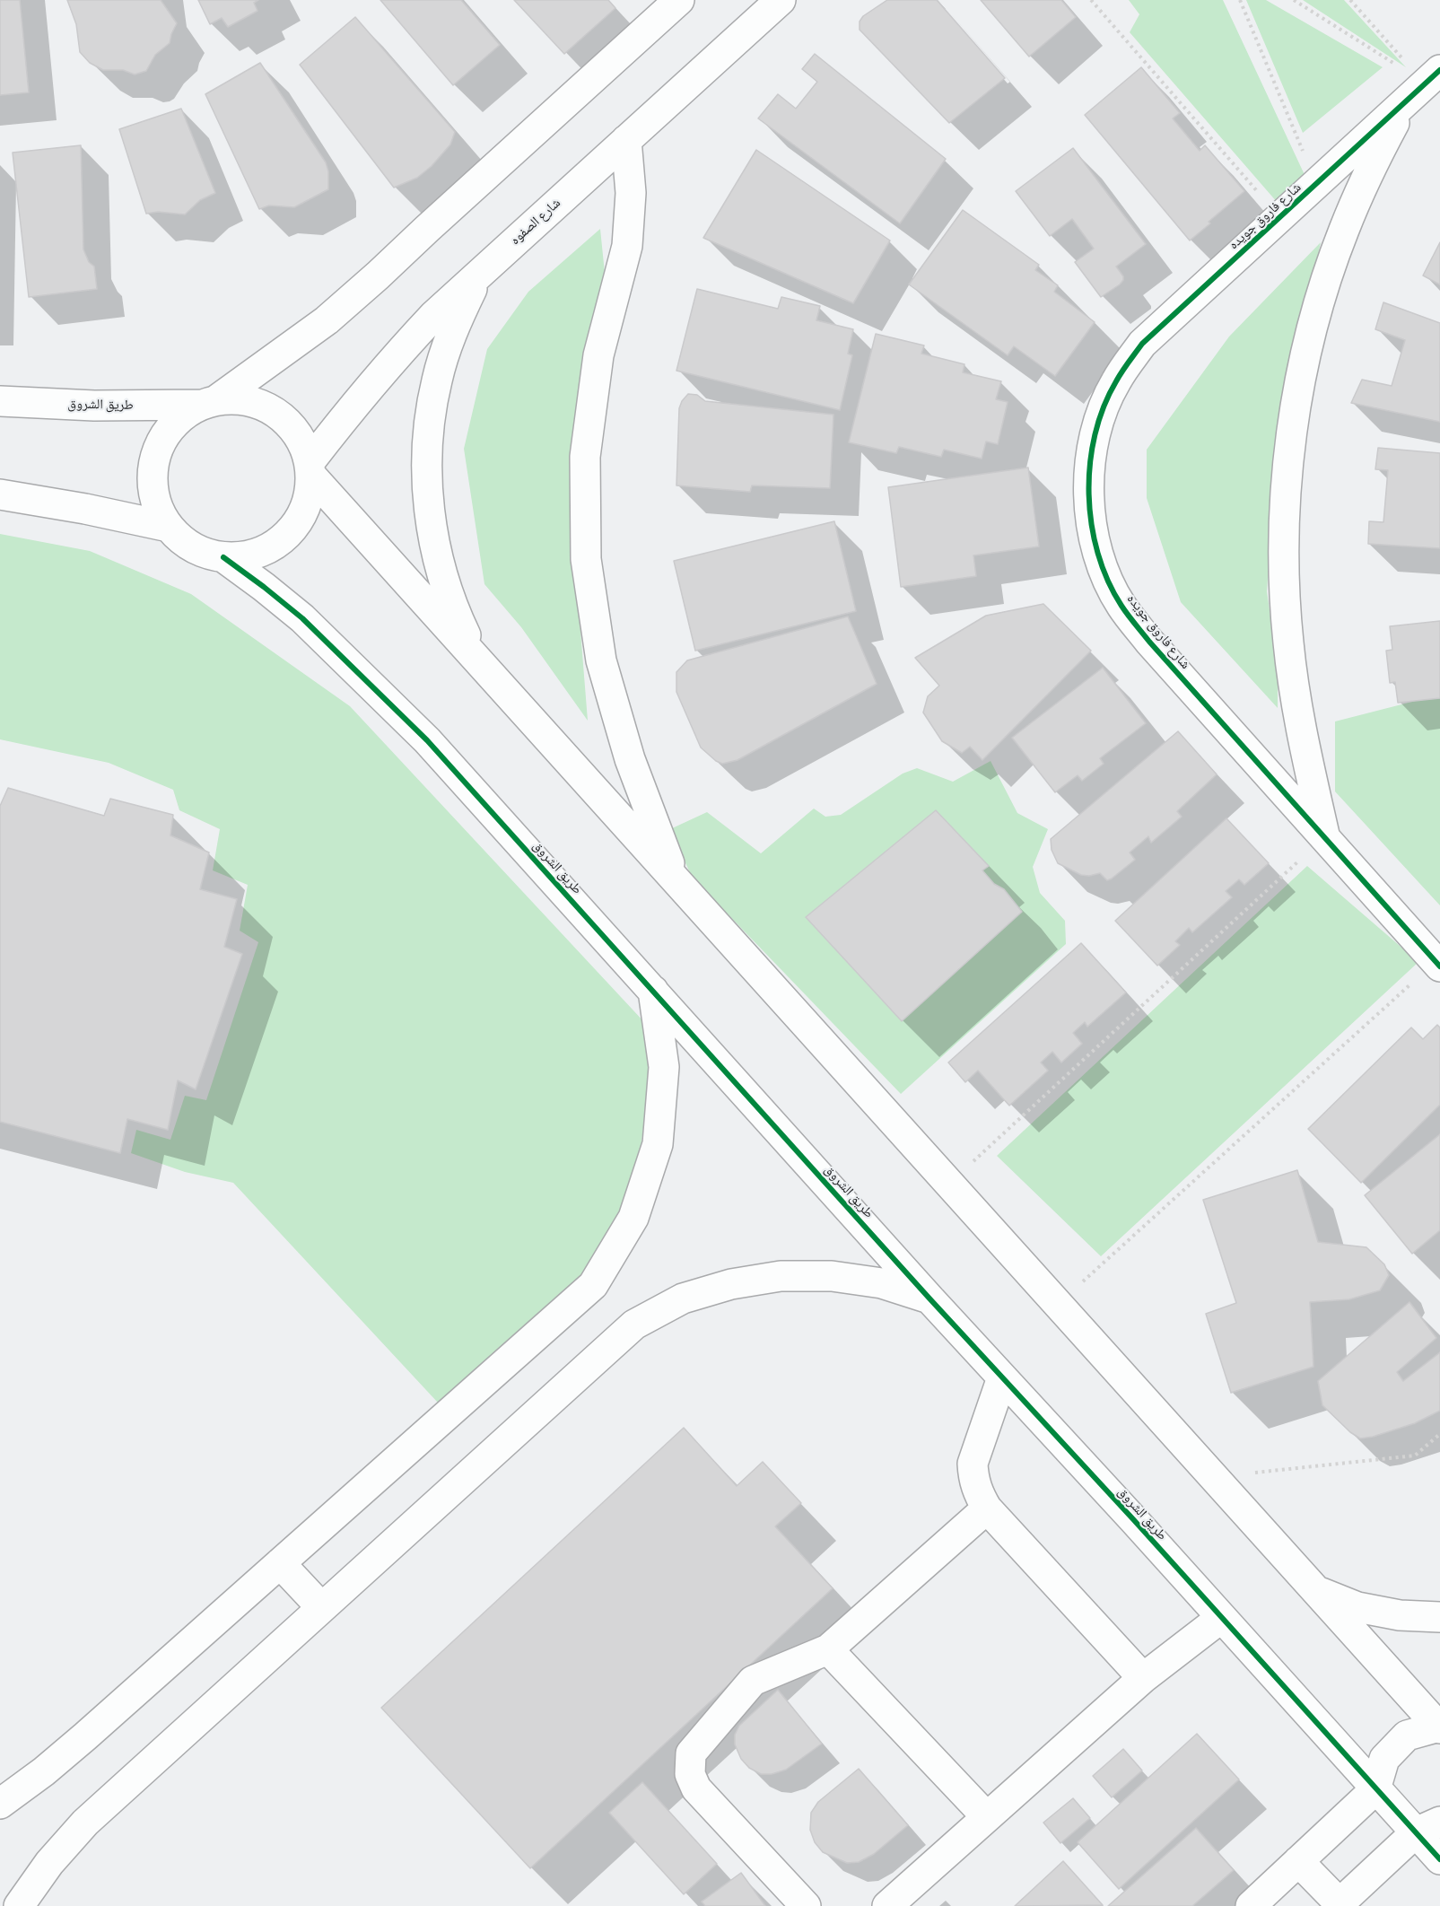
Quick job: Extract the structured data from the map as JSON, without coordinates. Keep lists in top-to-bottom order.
{
  "streets": {
    "street": ["شارع فاروق جويده", "شارع الصفوه", "طريق الشروق"]
  },
  "crossings": [
    ["شارع الصفوه", "طريق الشروق"]
  ]
}
